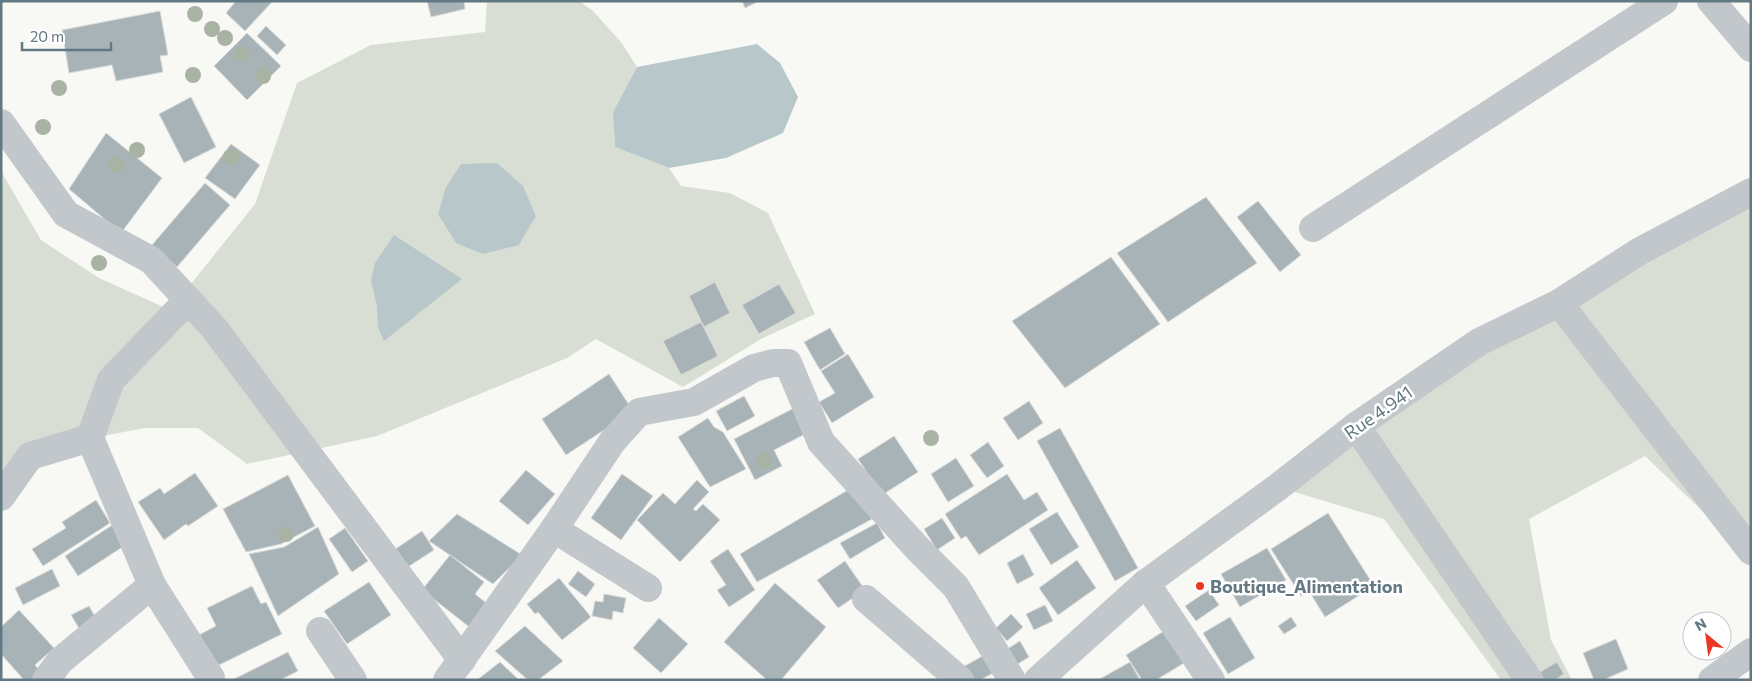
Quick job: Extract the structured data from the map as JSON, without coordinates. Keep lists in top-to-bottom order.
{
  "streets": {
    "street": ["Rue 4.941"]
  },
  "places": ["Boutique_Alimentation"],
  "scale_bar": "20 m",
  "north": "top left"
}
